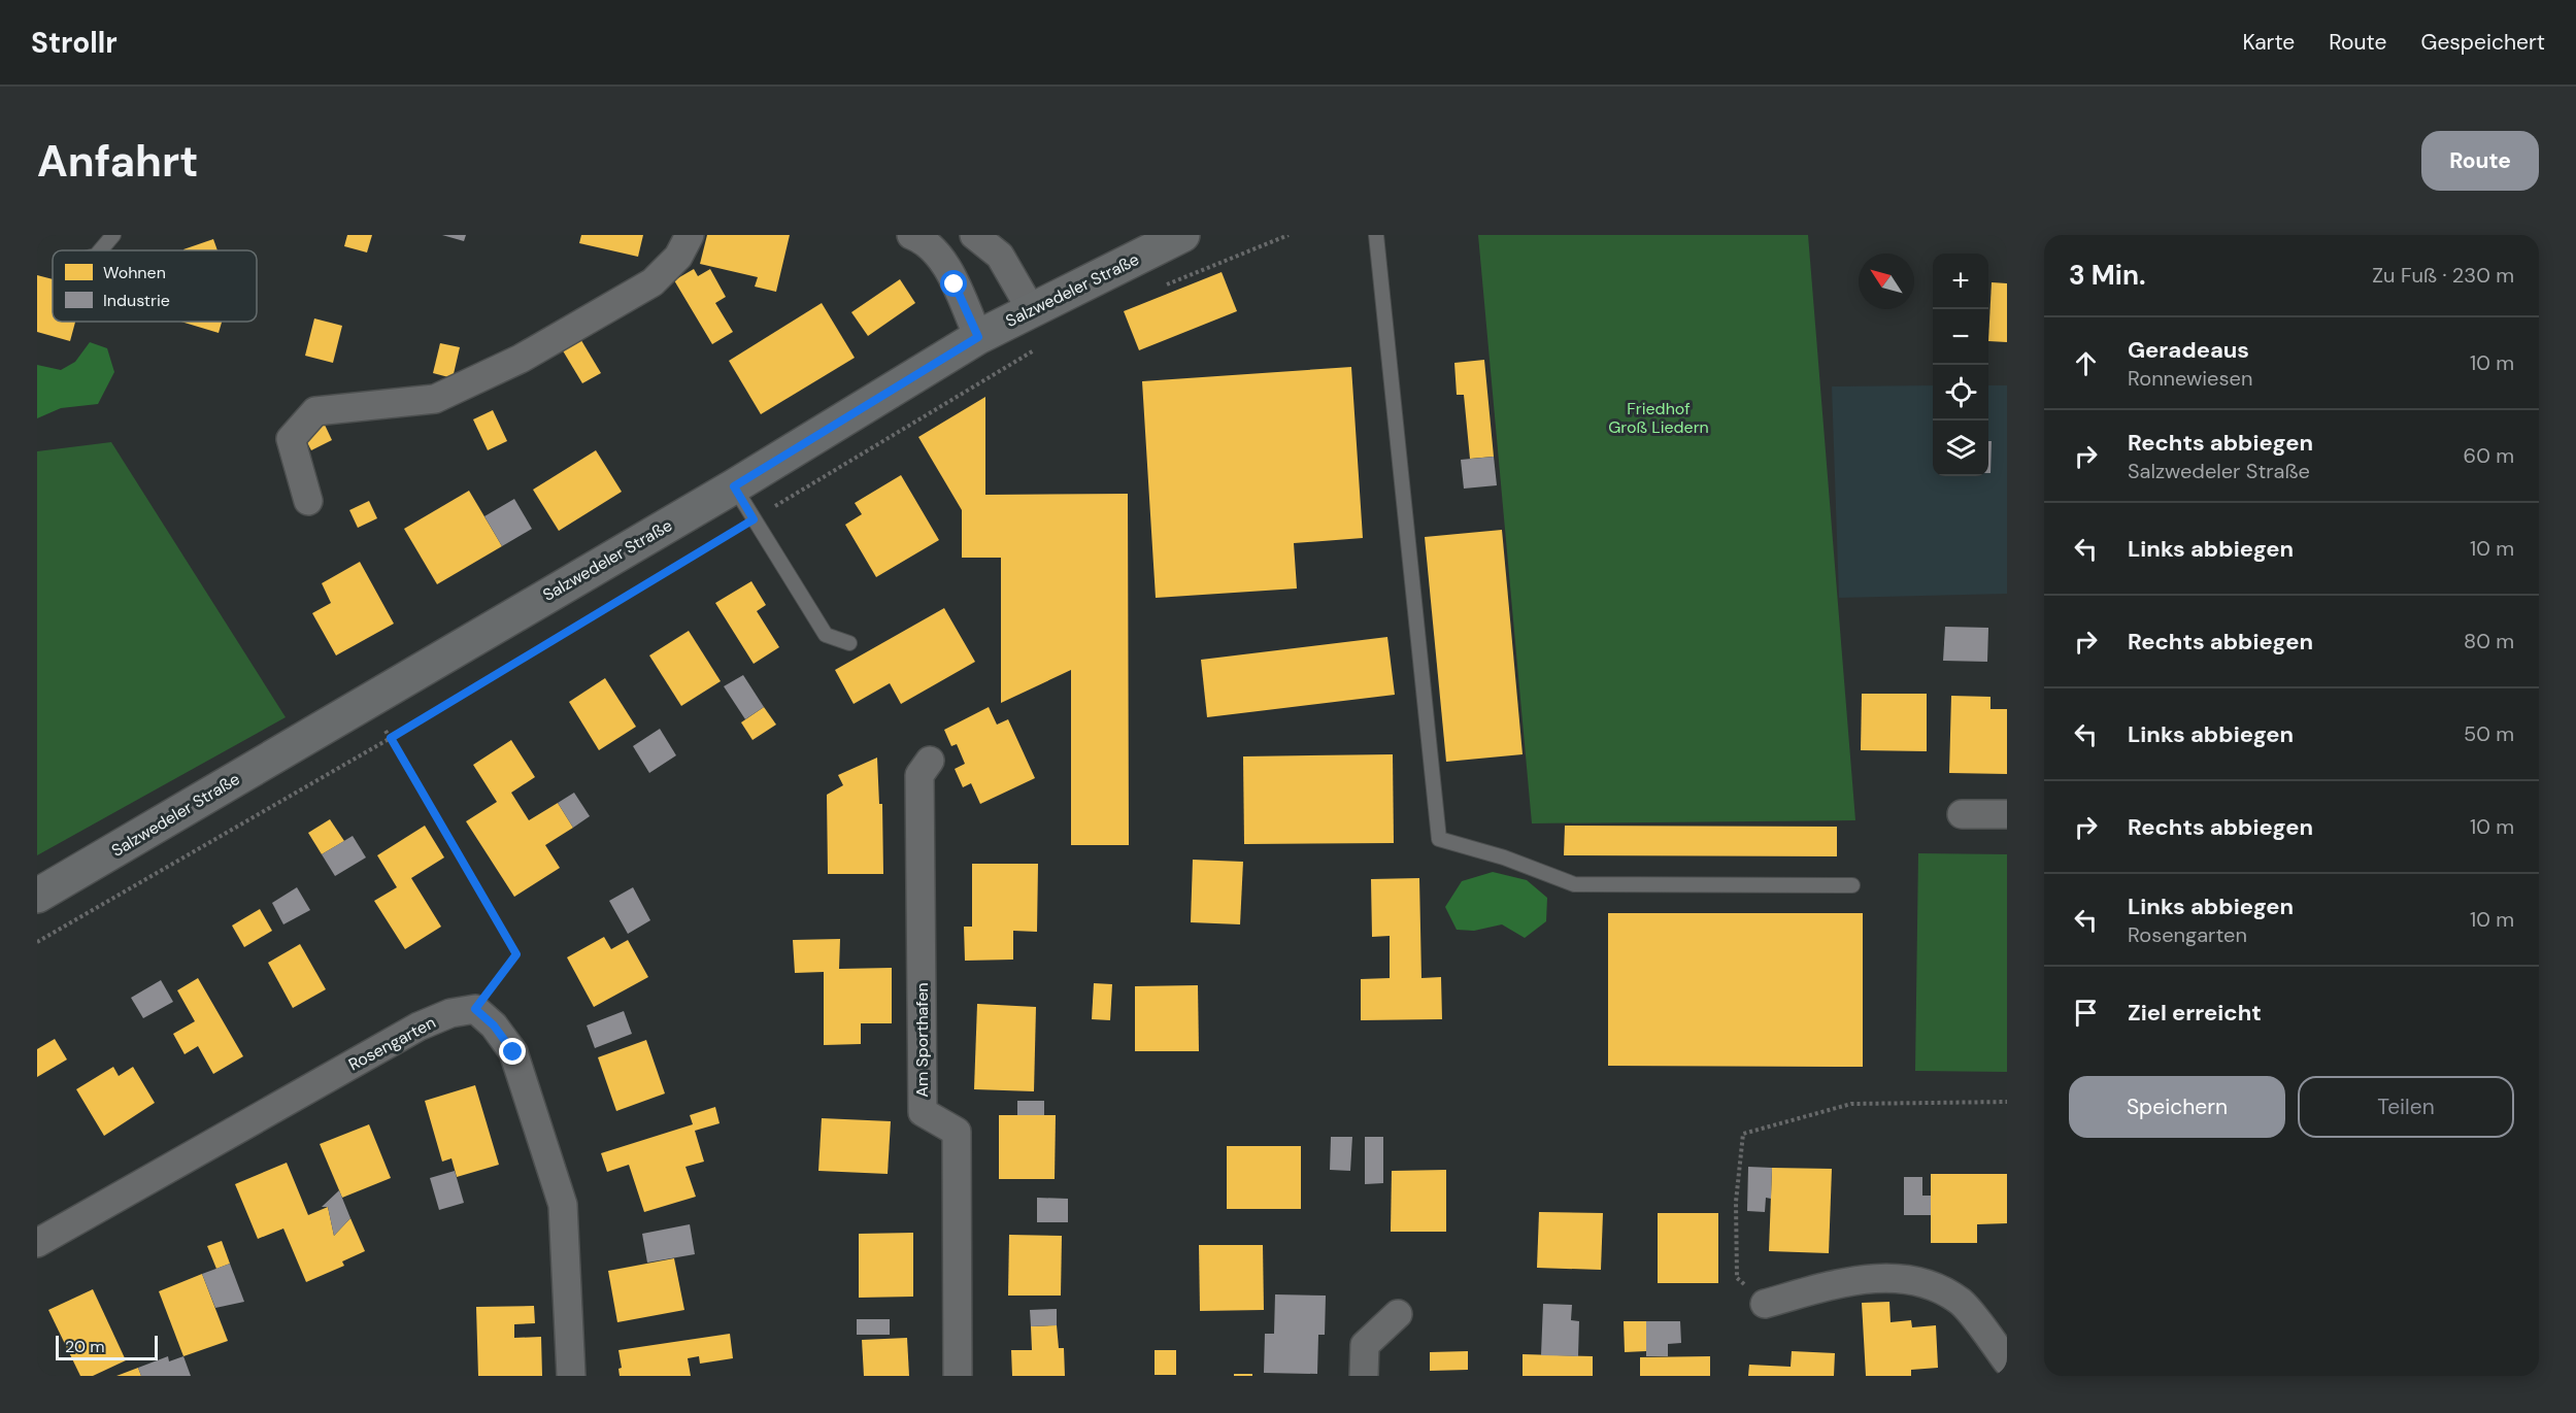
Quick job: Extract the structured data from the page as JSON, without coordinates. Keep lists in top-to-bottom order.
{
  "streets": {
    "main road": ["Salzwedeler Straße"],
    "street": ["Am Sporthafen", "Rosengarten"]
  },
  "parks": ["Friedhof Groß Liedern"],
  "legend": ["Wohnen", "Industrie"],
  "scale_bar": "20 m",
  "north": "top left",
  "page": {
    "header": "Strollr",
    "nav": ["Karte", "Route", "Gespeichert"],
    "buttons": [
      "Route",
      ["Speichern", "Teilen"]
    ],
    "title": "Anfahrt",
    "heading": ["3 Min.", "Zu Fuß · 230 m"],
    "map_buttons": ["+", "−"],
    "list": [
      ["Geradeaus", "Ronnewiesen", "10 m"],
      ["Rechts abbiegen", "Salzwedeler Straße", "60 m"],
      ["Links abbiegen", "10 m"],
      ["Rechts abbiegen", "80 m"],
      ["Links abbiegen", "50 m"],
      ["Rechts abbiegen", "10 m"],
      ["Links abbiegen", "Rosengarten", "10 m"],
      "Ziel erreicht"
    ],
    "scale": "20 m"
  }
}
